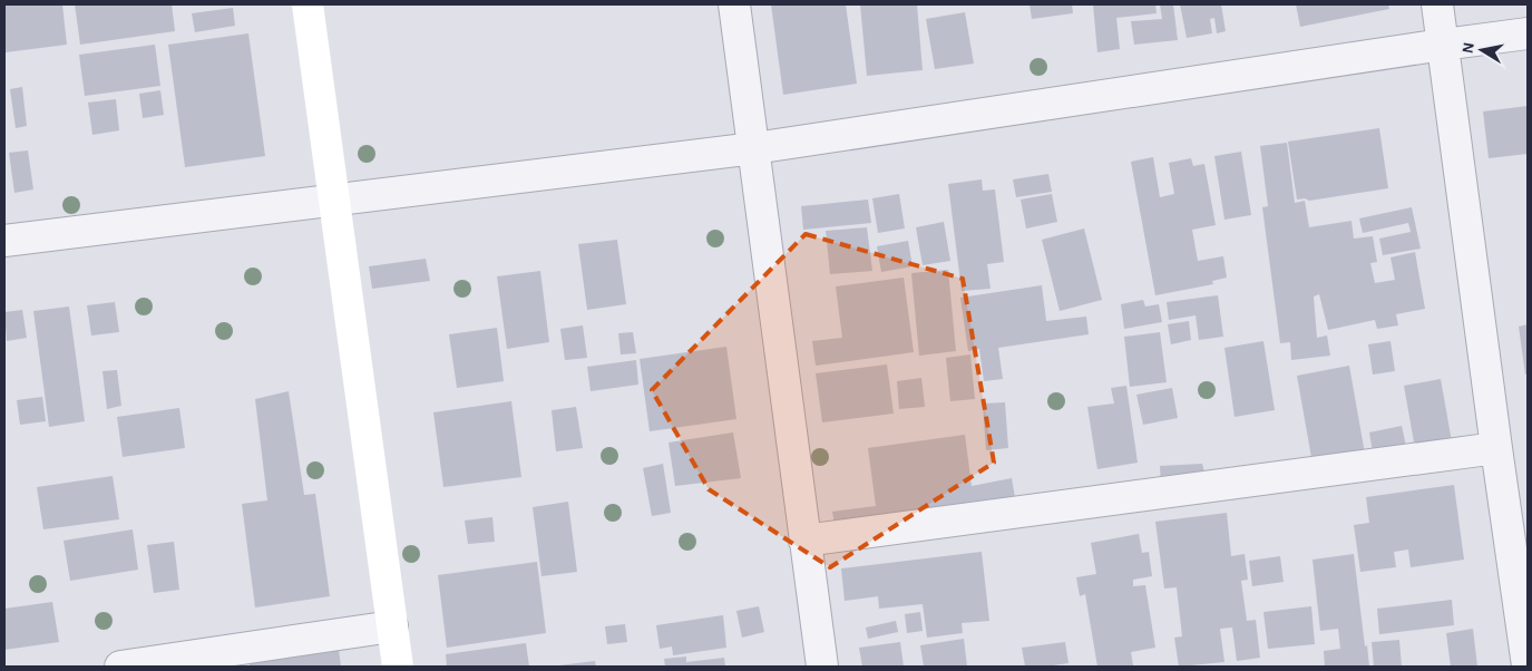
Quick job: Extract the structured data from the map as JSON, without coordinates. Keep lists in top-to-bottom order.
{
  "north": "left"
}
